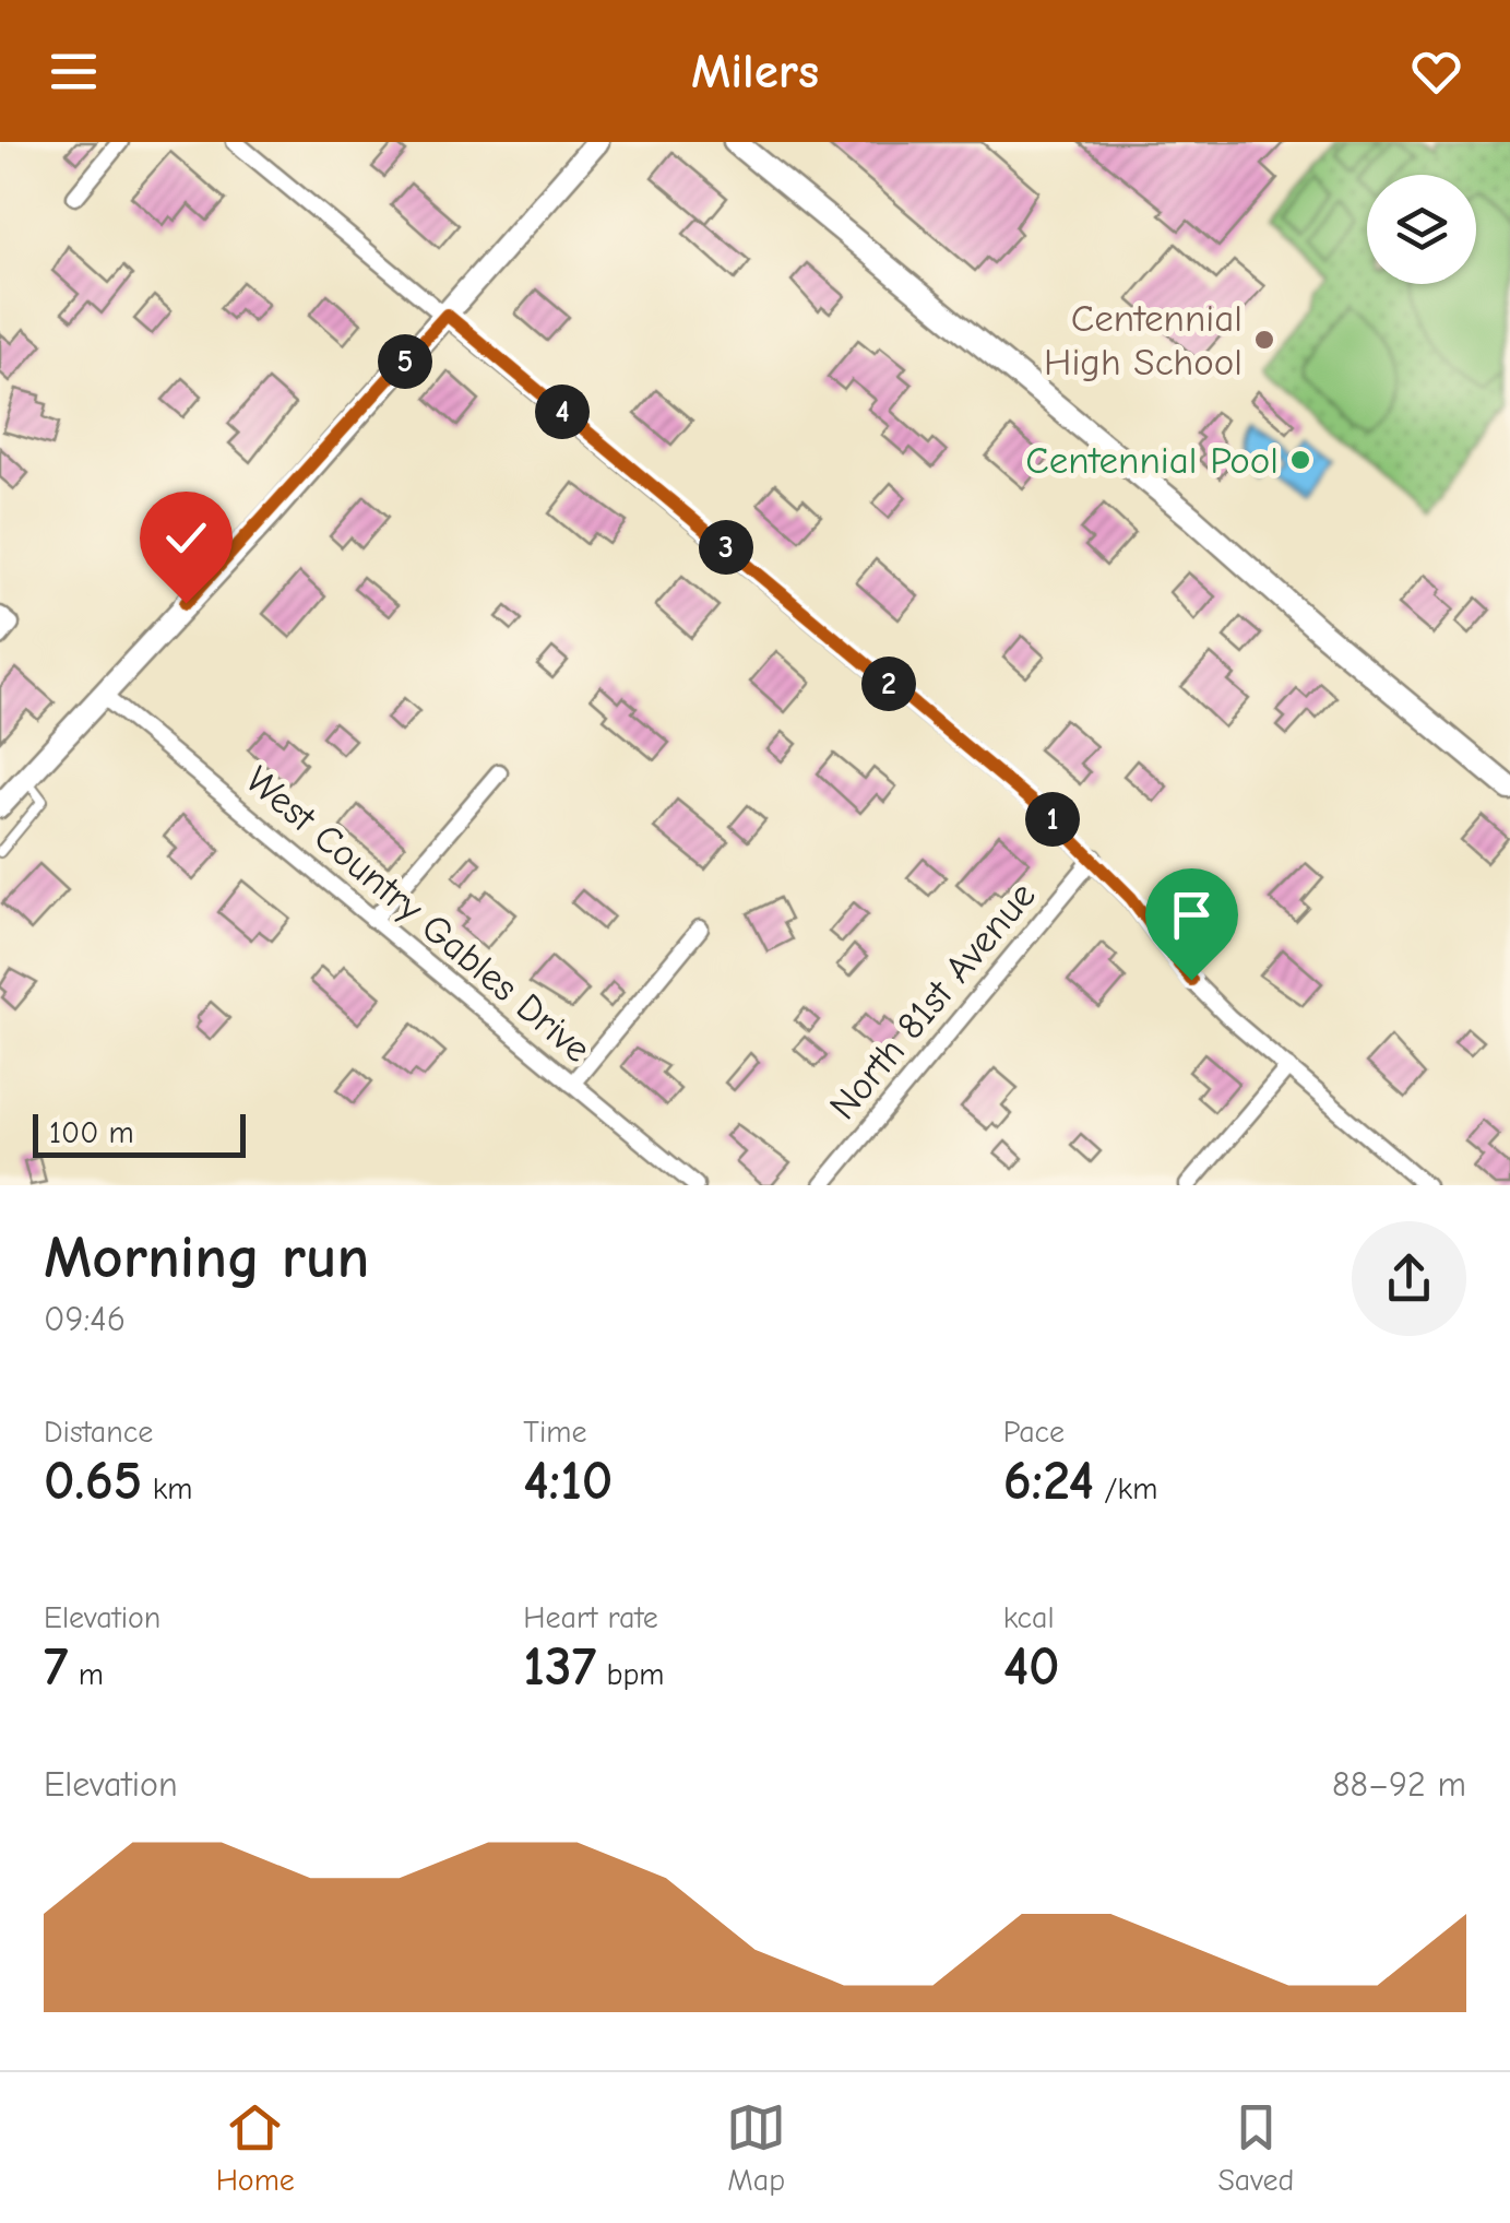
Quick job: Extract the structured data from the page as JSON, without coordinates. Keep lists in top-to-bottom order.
{
  "streets": {
    "street": ["West Country Gables Drive", "North 81st Avenue"]
  },
  "places": ["Centennial High School", "Centennial Pool"],
  "scale_bar": "100 m",
  "page": {
    "header": "Milers",
    "pins": [
      "5",
      "4",
      "3",
      "2",
      "1"
    ],
    "scale": "100 m",
    "heading": ["Morning run", "09:46"],
    "stats": [
      ["Distance", "0.65 km"],
      ["Time", "4:10"],
      ["Pace", "6:24 /km"],
      ["Elevation", "7 m"],
      ["Heart rate", "137 bpm"],
      ["kcal", "40"]
    ],
    "chart": ["Elevation", "88–92 m"],
    "tabs": ["Home", "Map", "Saved"]
  }
}
